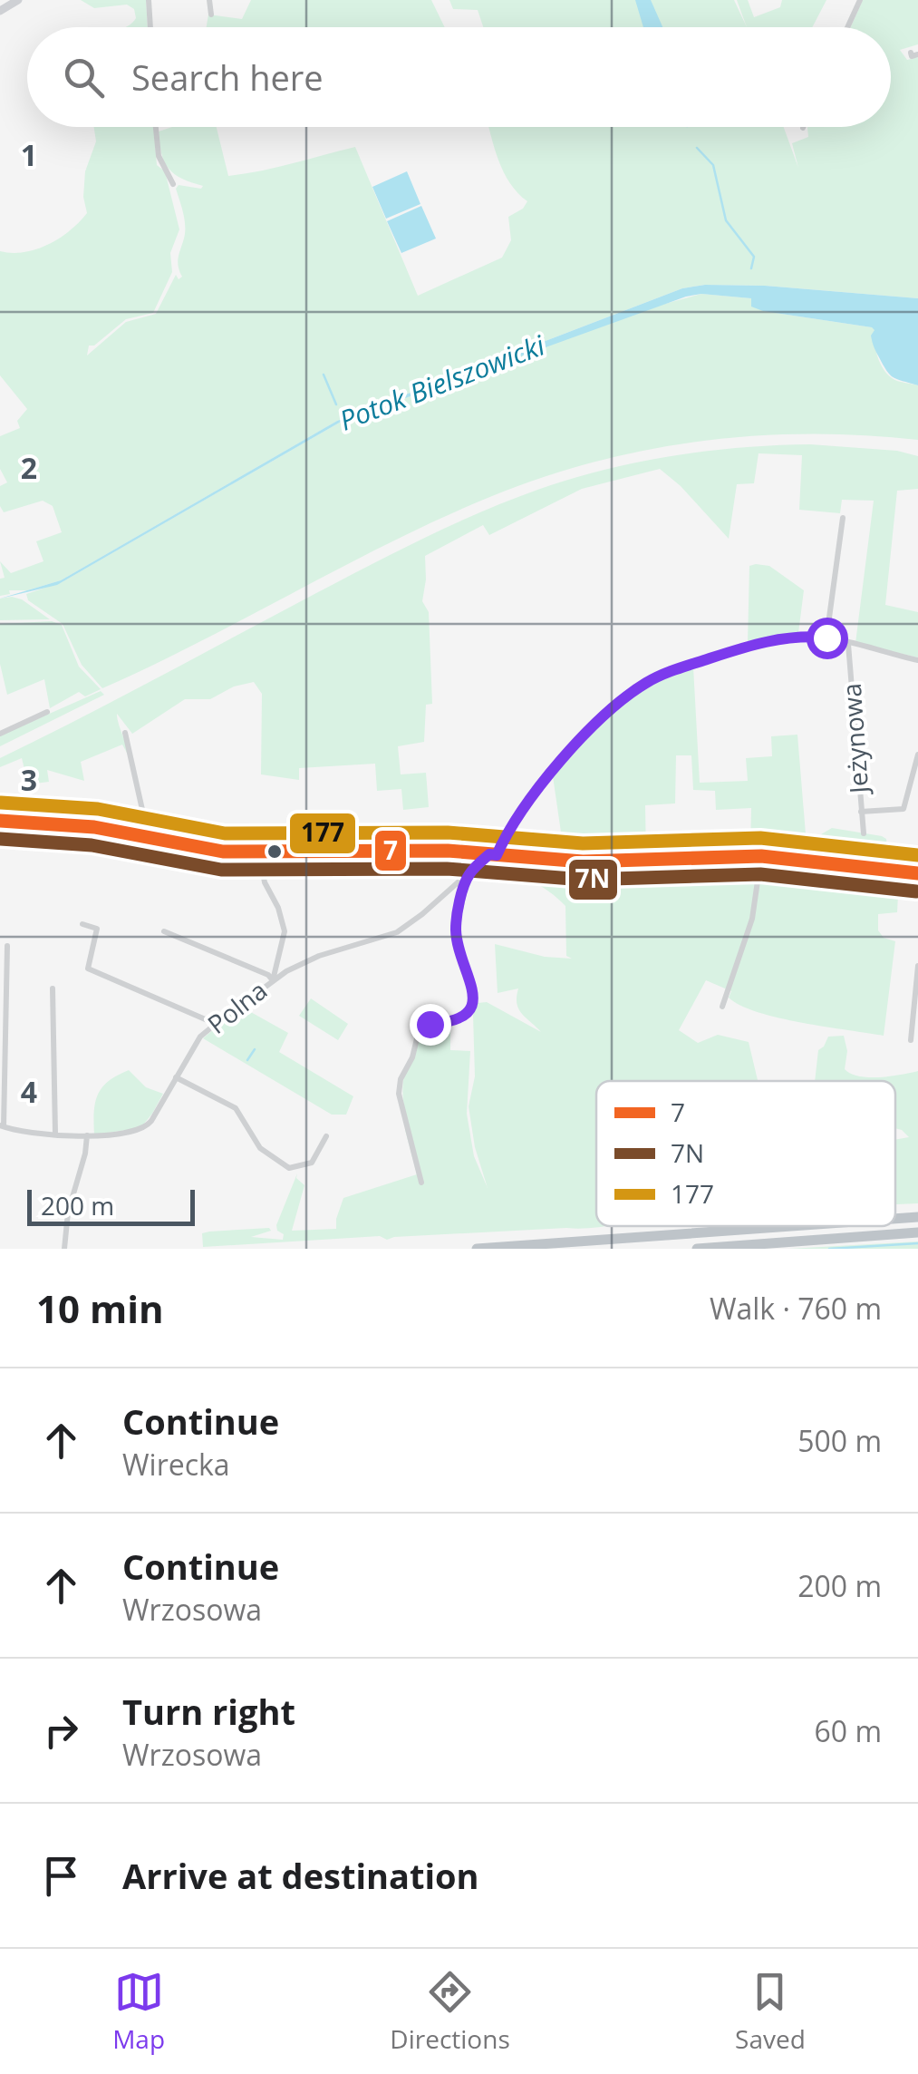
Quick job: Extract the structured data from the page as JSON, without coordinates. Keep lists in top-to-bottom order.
{
  "streets": {
    "street": ["Jeżynowa", "Polna"]
  },
  "crossings": [
    ["Jeżynowa", "Polna"]
  ],
  "water": ["Potok Bielszowicki"],
  "lines": ["transit line 177", "transit line 7", "transit line 7N"],
  "legend": ["7", "7N", "177"],
  "scale_bar": "200 m",
  "page": {
    "search": "Search here",
    "scale": "200 m",
    "heading": ["10 min", "Walk · 760 m"],
    "list": [
      ["Continue", "Wirecka", "500 m"],
      ["Continue", "Wrzosowa", "200 m"],
      ["Turn right", "Wrzosowa", "60 m"],
      "Arrive at destination"
    ],
    "nav": ["Map", "Directions", "Saved"]
  },
  "grid": {
    "rows": [
      "1",
      "2",
      "3",
      "4"
    ]
  }
}
